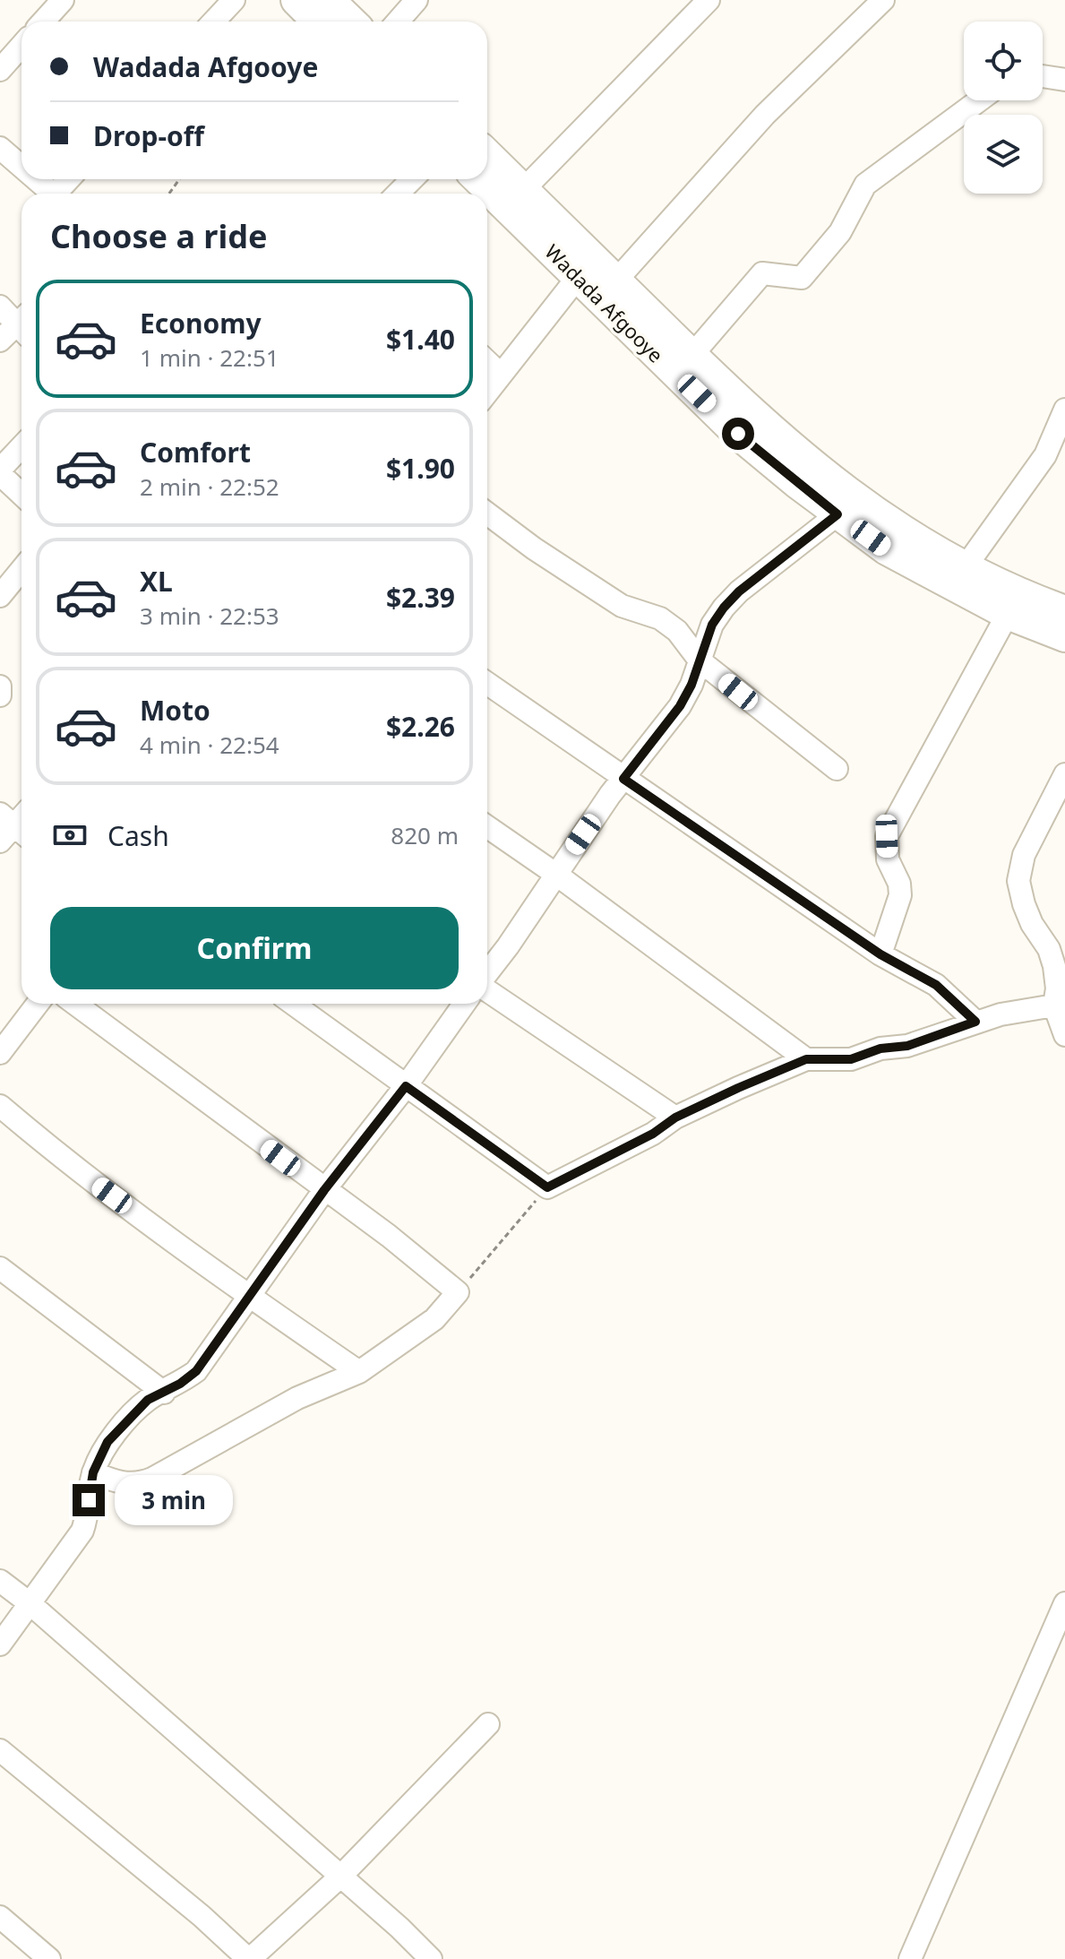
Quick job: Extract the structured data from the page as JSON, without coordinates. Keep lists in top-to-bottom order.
{
  "streets": {
    "highway": ["Wadada Afgooye"]
  },
  "page": {
    "banner": ["Wadada Afgooye", "Drop-off"],
    "heading": "Choose a ride",
    "list": [
      {
        "name": "Economy",
        "note": "1 min · 22:51",
        "value": "$1.40"
      },
      {
        "name": "Comfort",
        "note": "2 min · 22:52",
        "value": "$1.90"
      },
      {
        "name": "XL",
        "note": "3 min · 22:53",
        "value": "$2.39"
      },
      {
        "name": "Moto",
        "note": "4 min · 22:54",
        "value": "$2.26"
      }
    ],
    "pay": ["Cash", "820 m"],
    "buttons": "Confirm",
    "bubble": "3 min"
  }
}
